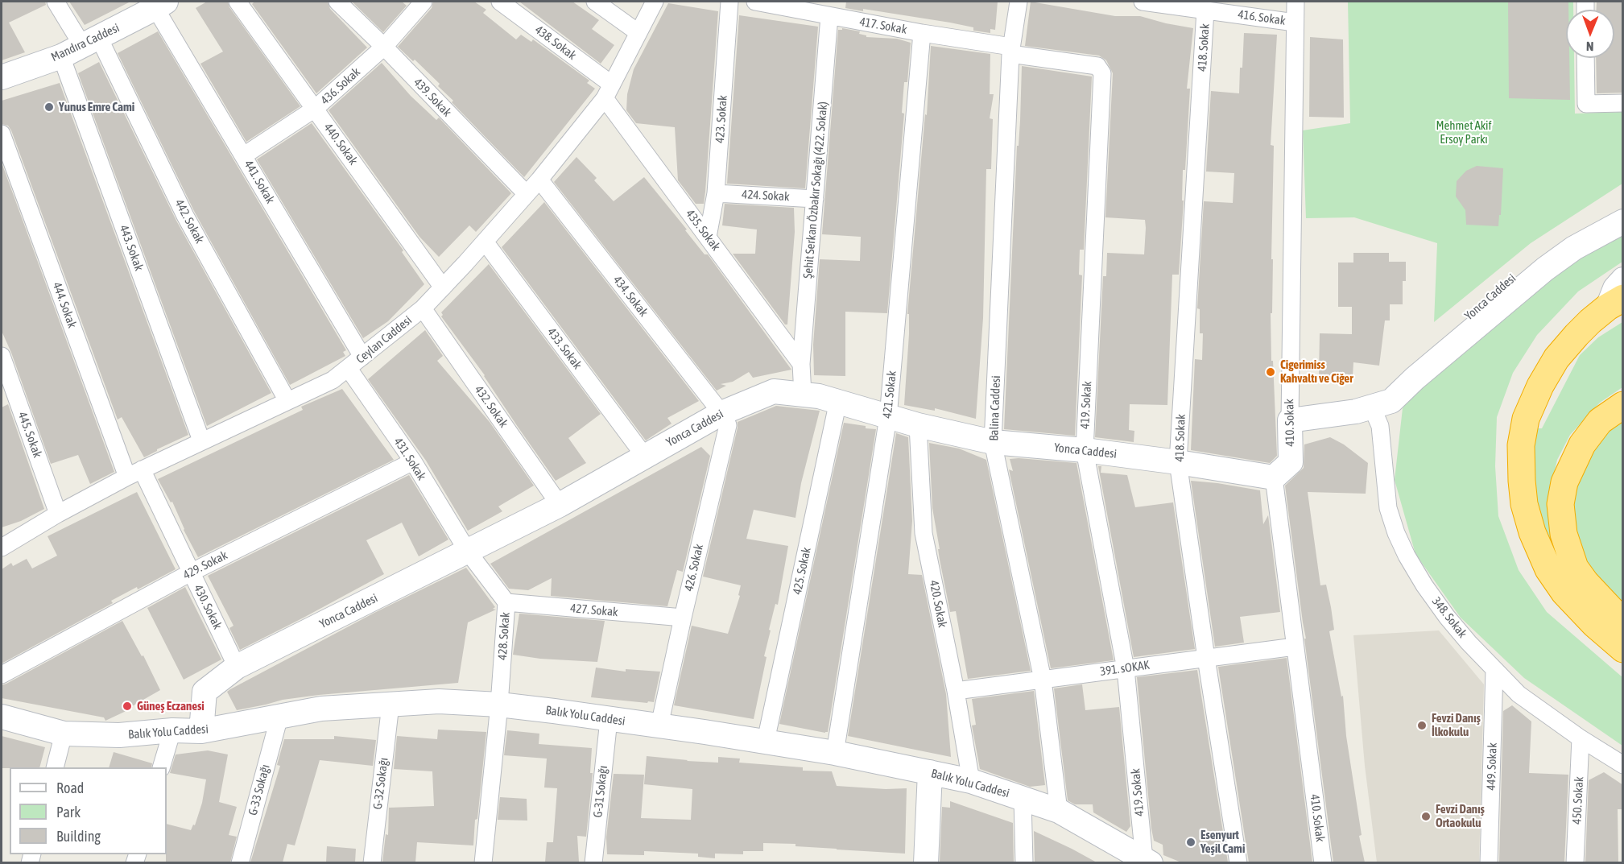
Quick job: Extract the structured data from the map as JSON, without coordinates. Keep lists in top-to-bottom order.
{
  "streets": {
    "street": [
      "416. Sokak",
      "417. Sokak",
      "Mandıra Caddesi",
      "438. Sokak",
      "418. Sokak",
      "436. Sokak",
      "439. Sokak",
      "423. Sokak",
      "440. Sokak",
      "441. Sokak",
      "Şehit Serkan Özbakır Sokağı (422. Sokak)",
      "424. Sokak",
      "442. Sokak",
      "435. Sokak",
      "443. Sokak",
      "434. Sokak",
      "Yonca Caddesi",
      "444. Sokak",
      "Ceylan Caddesi",
      "433. Sokak",
      "421. Sokak",
      "419. Sokak",
      "432. Sokak",
      "Balina Caddesi",
      "410. Sokak",
      "445. Sokak",
      "431. Sokak",
      "429. Sokak",
      "426. Sokak",
      "425. Sokak",
      "420. Sokak",
      "430. Sokak",
      "427. Sokak",
      "348. Sokak",
      "428. Sokak",
      "391. sOKAK",
      "Balık Yolu Caddesi",
      "449. Sokak",
      "G-32 Sokağı",
      "G-33 Sokağı",
      "G-31 Sokağı",
      "450. Sokak"
    ]
  },
  "crossings": [
    ["416. Sokak", "418. Sokak"],
    ["416. Sokak", "410. Sokak"],
    ["417. Sokak", "Şehit Serkan Özbakır Sokağı (422. Sokak)"],
    ["417. Sokak", "421. Sokak"],
    ["417. Sokak", "419. Sokak"],
    ["417. Sokak", "Balina Caddesi"],
    ["Mandıra Caddesi", "441. Sokak"],
    ["Mandıra Caddesi", "442. Sokak"],
    ["Mandıra Caddesi", "443. Sokak"],
    ["438. Sokak", "435. Sokak"],
    ["438. Sokak", "Ceylan Caddesi"],
    ["418. Sokak", "Yonca Caddesi"],
    ["418. Sokak", "391. sOKAK"],
    ["436. Sokak", "439. Sokak"],
    ["436. Sokak", "440. Sokak"],
    ["436. Sokak", "441. Sokak"],
    ["439. Sokak", "Ceylan Caddesi"],
    ["423. Sokak", "424. Sokak"],
    ["423. Sokak", "435. Sokak"],
    ["440. Sokak", "Ceylan Caddesi"],
    ["441. Sokak", "Ceylan Caddesi"],
    ["Şehit Serkan Özbakır Sokağı (422. Sokak)", "424. Sokak"],
    ["Şehit Serkan Özbakır Sokağı (422. Sokak)", "435. Sokak"],
    ["Şehit Serkan Özbakır Sokağı (422. Sokak)", "Yonca Caddesi"],
    ["442. Sokak", "443. Sokak"],
    ["442. Sokak", "Ceylan Caddesi"],
    ["435. Sokak", "Ceylan Caddesi"],
    ["443. Sokak", "Ceylan Caddesi"],
    ["434. Sokak", "Yonca Caddesi"],
    ["434. Sokak", "Ceylan Caddesi"],
    ["434. Sokak", "426. Sokak"],
    ["Yonca Caddesi", "433. Sokak"],
    ["Yonca Caddesi", "421. Sokak"],
    ["Yonca Caddesi", "419. Sokak"],
    ["Yonca Caddesi", "432. Sokak"],
    ["Yonca Caddesi", "Balina Caddesi"],
    ["Yonca Caddesi", "410. Sokak"],
    ["Yonca Caddesi", "431. Sokak"],
    ["Yonca Caddesi", "426. Sokak"],
    ["Yonca Caddesi", "425. Sokak"],
    ["Yonca Caddesi", "420. Sokak"],
    ["Yonca Caddesi", "430. Sokak"],
    ["Yonca Caddesi", "348. Sokak"],
    ["Yonca Caddesi", "428. Sokak"],
    ["Yonca Caddesi", "Balık Yolu Caddesi"],
    ["444. Sokak", "Ceylan Caddesi"],
    ["444. Sokak", "430. Sokak"],
    ["Ceylan Caddesi", "433. Sokak"],
    ["Ceylan Caddesi", "432. Sokak"],
    ["Ceylan Caddesi", "445. Sokak"],
    ["Ceylan Caddesi", "431. Sokak"],
    ["Ceylan Caddesi", "430. Sokak"],
    ["421. Sokak", "Balık Yolu Caddesi"],
    ["419. Sokak", "Balina Caddesi"],
    ["419. Sokak", "391. sOKAK"],
    ["419. Sokak", "Balık Yolu Caddesi"],
    ["Balina Caddesi", "391. sOKAK"],
    ["Balina Caddesi", "Balık Yolu Caddesi"],
    ["410. Sokak", "391. sOKAK"],
    ["431. Sokak", "429. Sokak"],
    ["431. Sokak", "428. Sokak"],
    ["429. Sokak", "430. Sokak"],
    ["426. Sokak", "427. Sokak"],
    ["426. Sokak", "Balık Yolu Caddesi"],
    ["425. Sokak", "Balık Yolu Caddesi"],
    ["420. Sokak", "391. sOKAK"],
    ["420. Sokak", "Balık Yolu Caddesi"],
    ["427. Sokak", "428. Sokak"],
    ["348. Sokak", "449. Sokak"],
    ["348. Sokak", "450. Sokak"],
    ["428. Sokak", "Balık Yolu Caddesi"],
    ["Balık Yolu Caddesi", "G-32 Sokağı"],
    ["Balık Yolu Caddesi", "G-33 Sokağı"],
    ["Balık Yolu Caddesi", "G-31 Sokağı"]
  ],
  "parks": ["Mehmet Akif Ersoy Parkı"],
  "places": [
    "Yunus Emre Cami",
    "Cigerimiss Kahvaltı ve Ciğer",
    "Güneş Eczanesi",
    "Fevzi Danış İlkokulu",
    "Fevzi Danış Ortaokulu",
    "Esenyurt Yeşil Cami"
  ],
  "legend": ["Road", "Park", "Building"],
  "north": "bottom"
}
